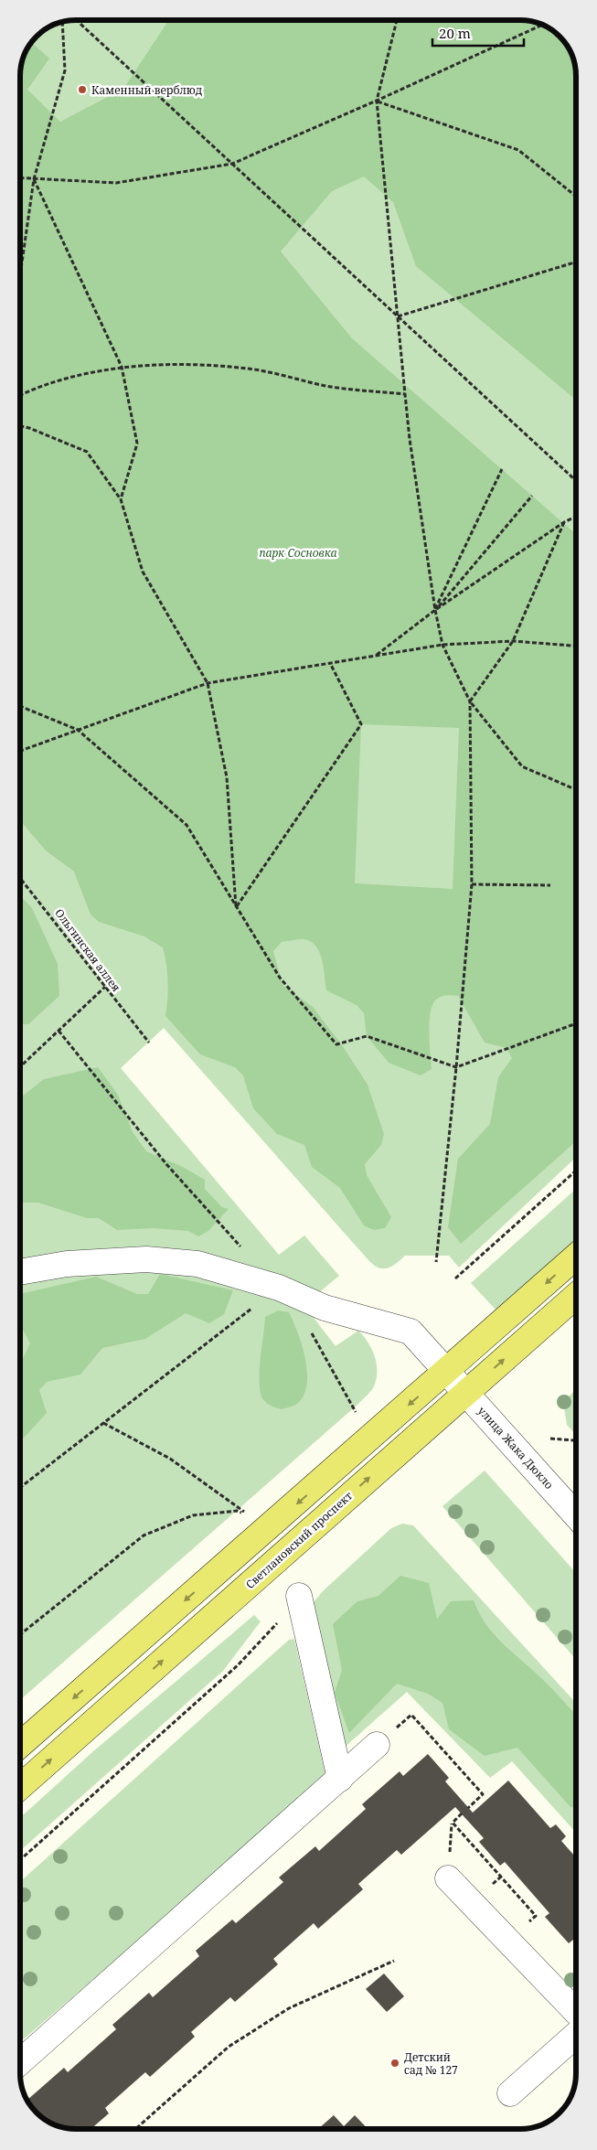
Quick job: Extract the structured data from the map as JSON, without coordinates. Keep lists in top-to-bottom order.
{
  "streets": {
    "main road": ["Светлановский проспект"],
    "street": ["улица Жака Дюкло"],
    "path": ["Ольгинская аллея"]
  },
  "crossings": [
    ["улица Жака Дюкло", "Светлановский проспект"]
  ],
  "parks": ["парк Сосновка"],
  "places": ["Каменный верблюд", "Детский сад № 127"],
  "scale_bar": "20 m"
}
